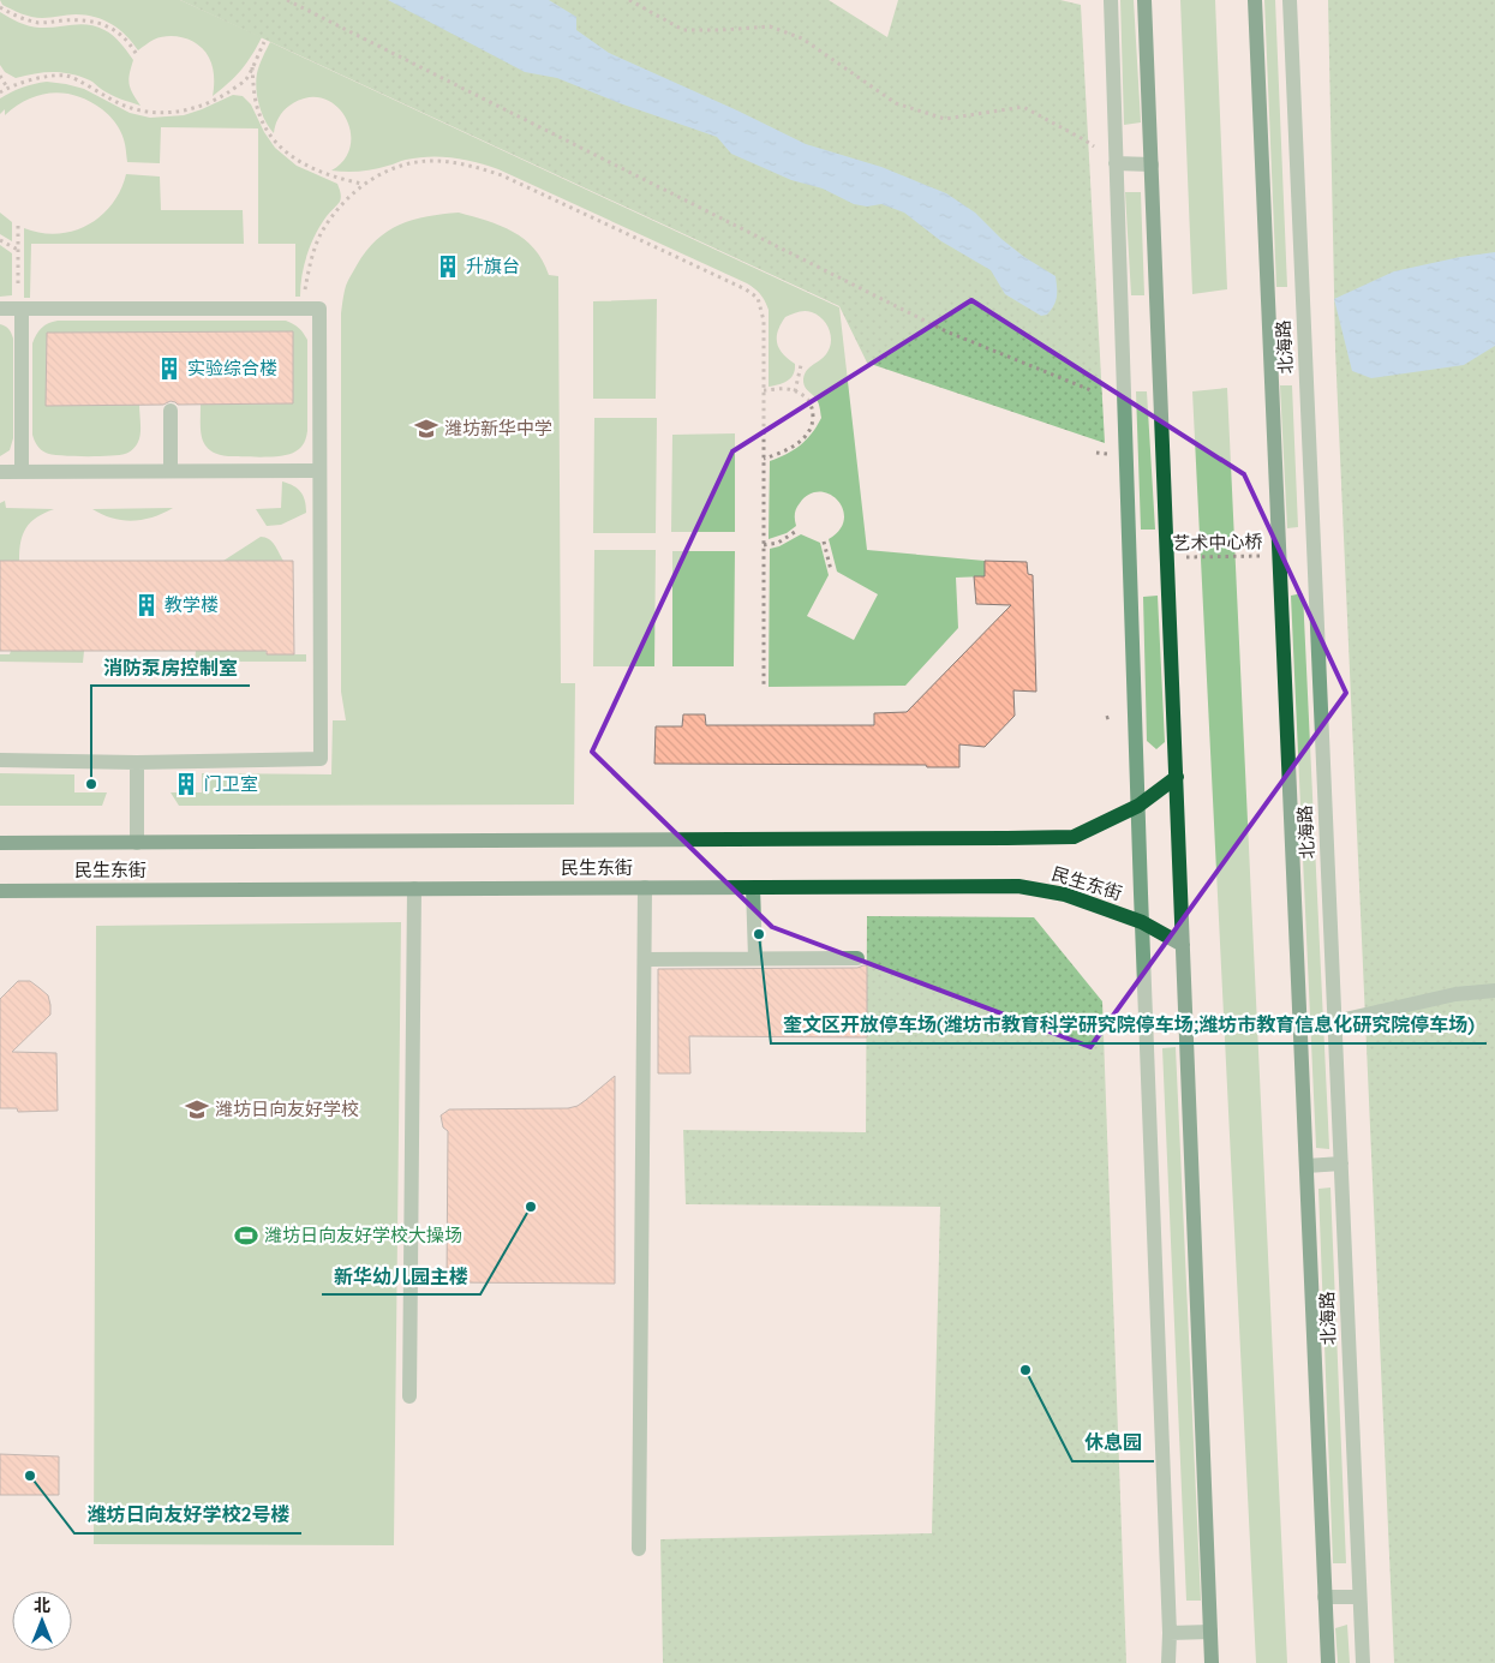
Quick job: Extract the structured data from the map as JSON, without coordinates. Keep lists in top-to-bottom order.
{
  "streets": {
    "main road": ["北海路", "民生东街"],
    "path": ["艺术中心桥"]
  },
  "places": {
    "building": [
      "升旗台",
      "实验综合楼",
      "教学楼",
      "门卫室"
    ],
    "school or university": ["潍坊新华中学", "潍坊日向友好学校"],
    "other": [
      "消防泵房控制室",
      "奎文区开放停车场(潍坊市教育科学研究院停车场;潍坊市教育信息化研究院停车场)",
      "新华幼儿园主楼",
      "休息园",
      "潍坊日向友好学校2号楼"
    ],
    "sports": ["潍坊日向友好学校大操场"]
  },
  "north": "top"
}
